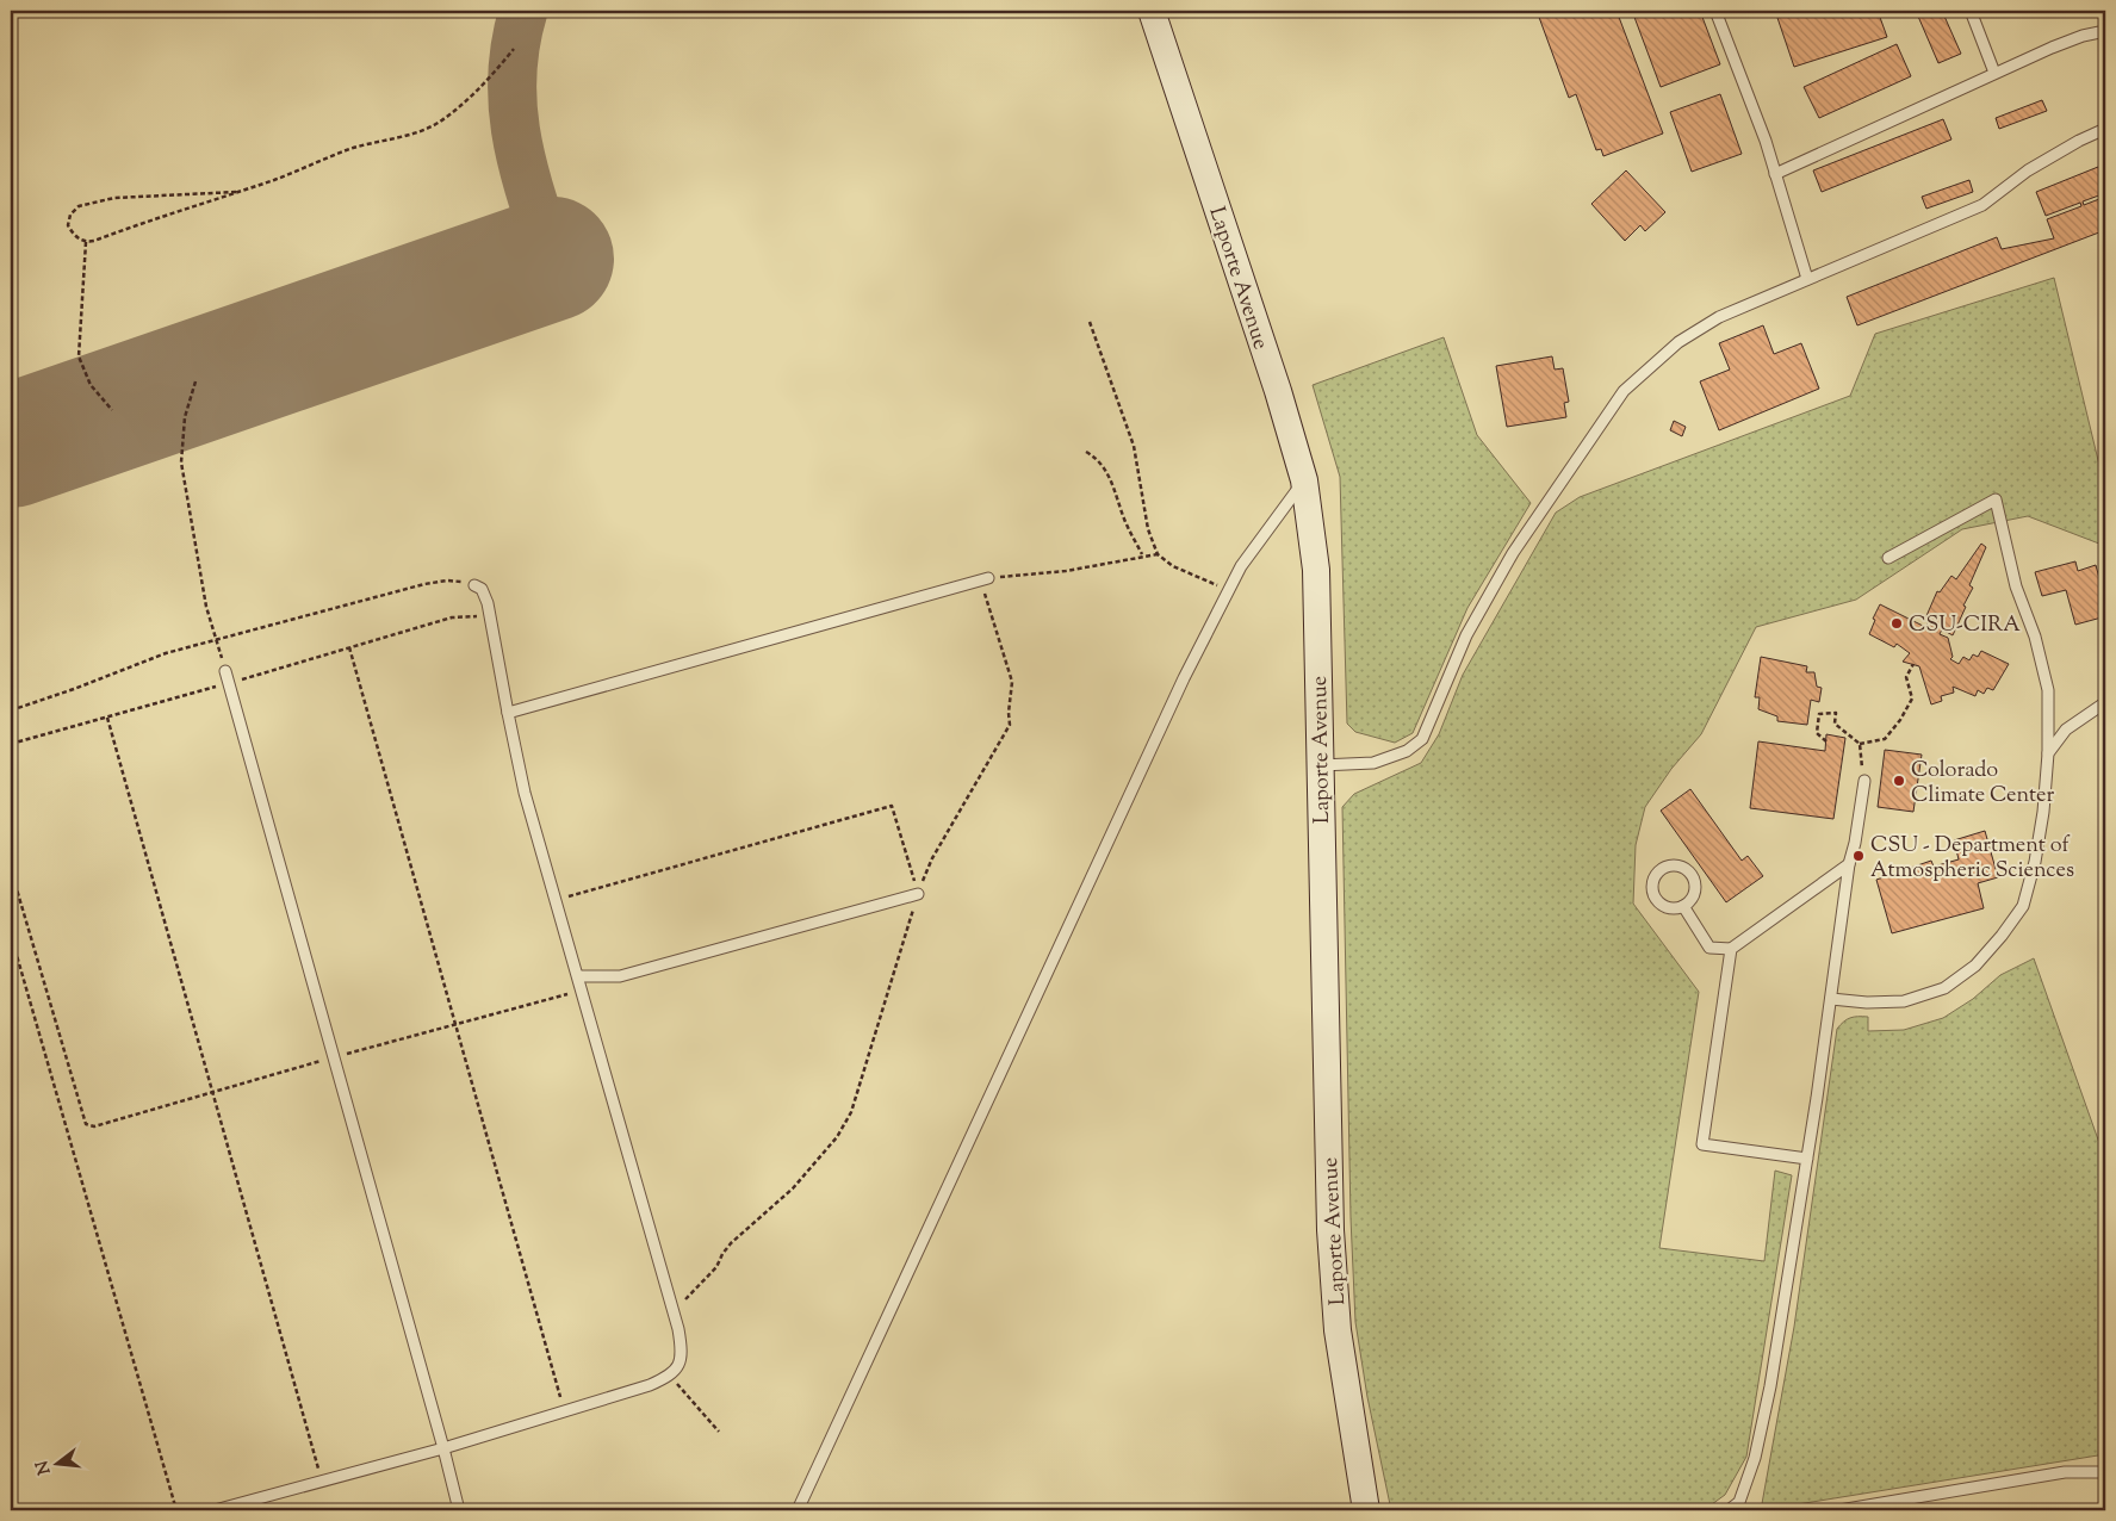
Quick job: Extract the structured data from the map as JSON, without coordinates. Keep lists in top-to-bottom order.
{
  "streets": {
    "street": ["Laporte Avenue"]
  },
  "places": ["CSU-CIRA", "Colorado Climate Center", "CSU - Department of Atmospheric Sciences"],
  "north": "left"
}
